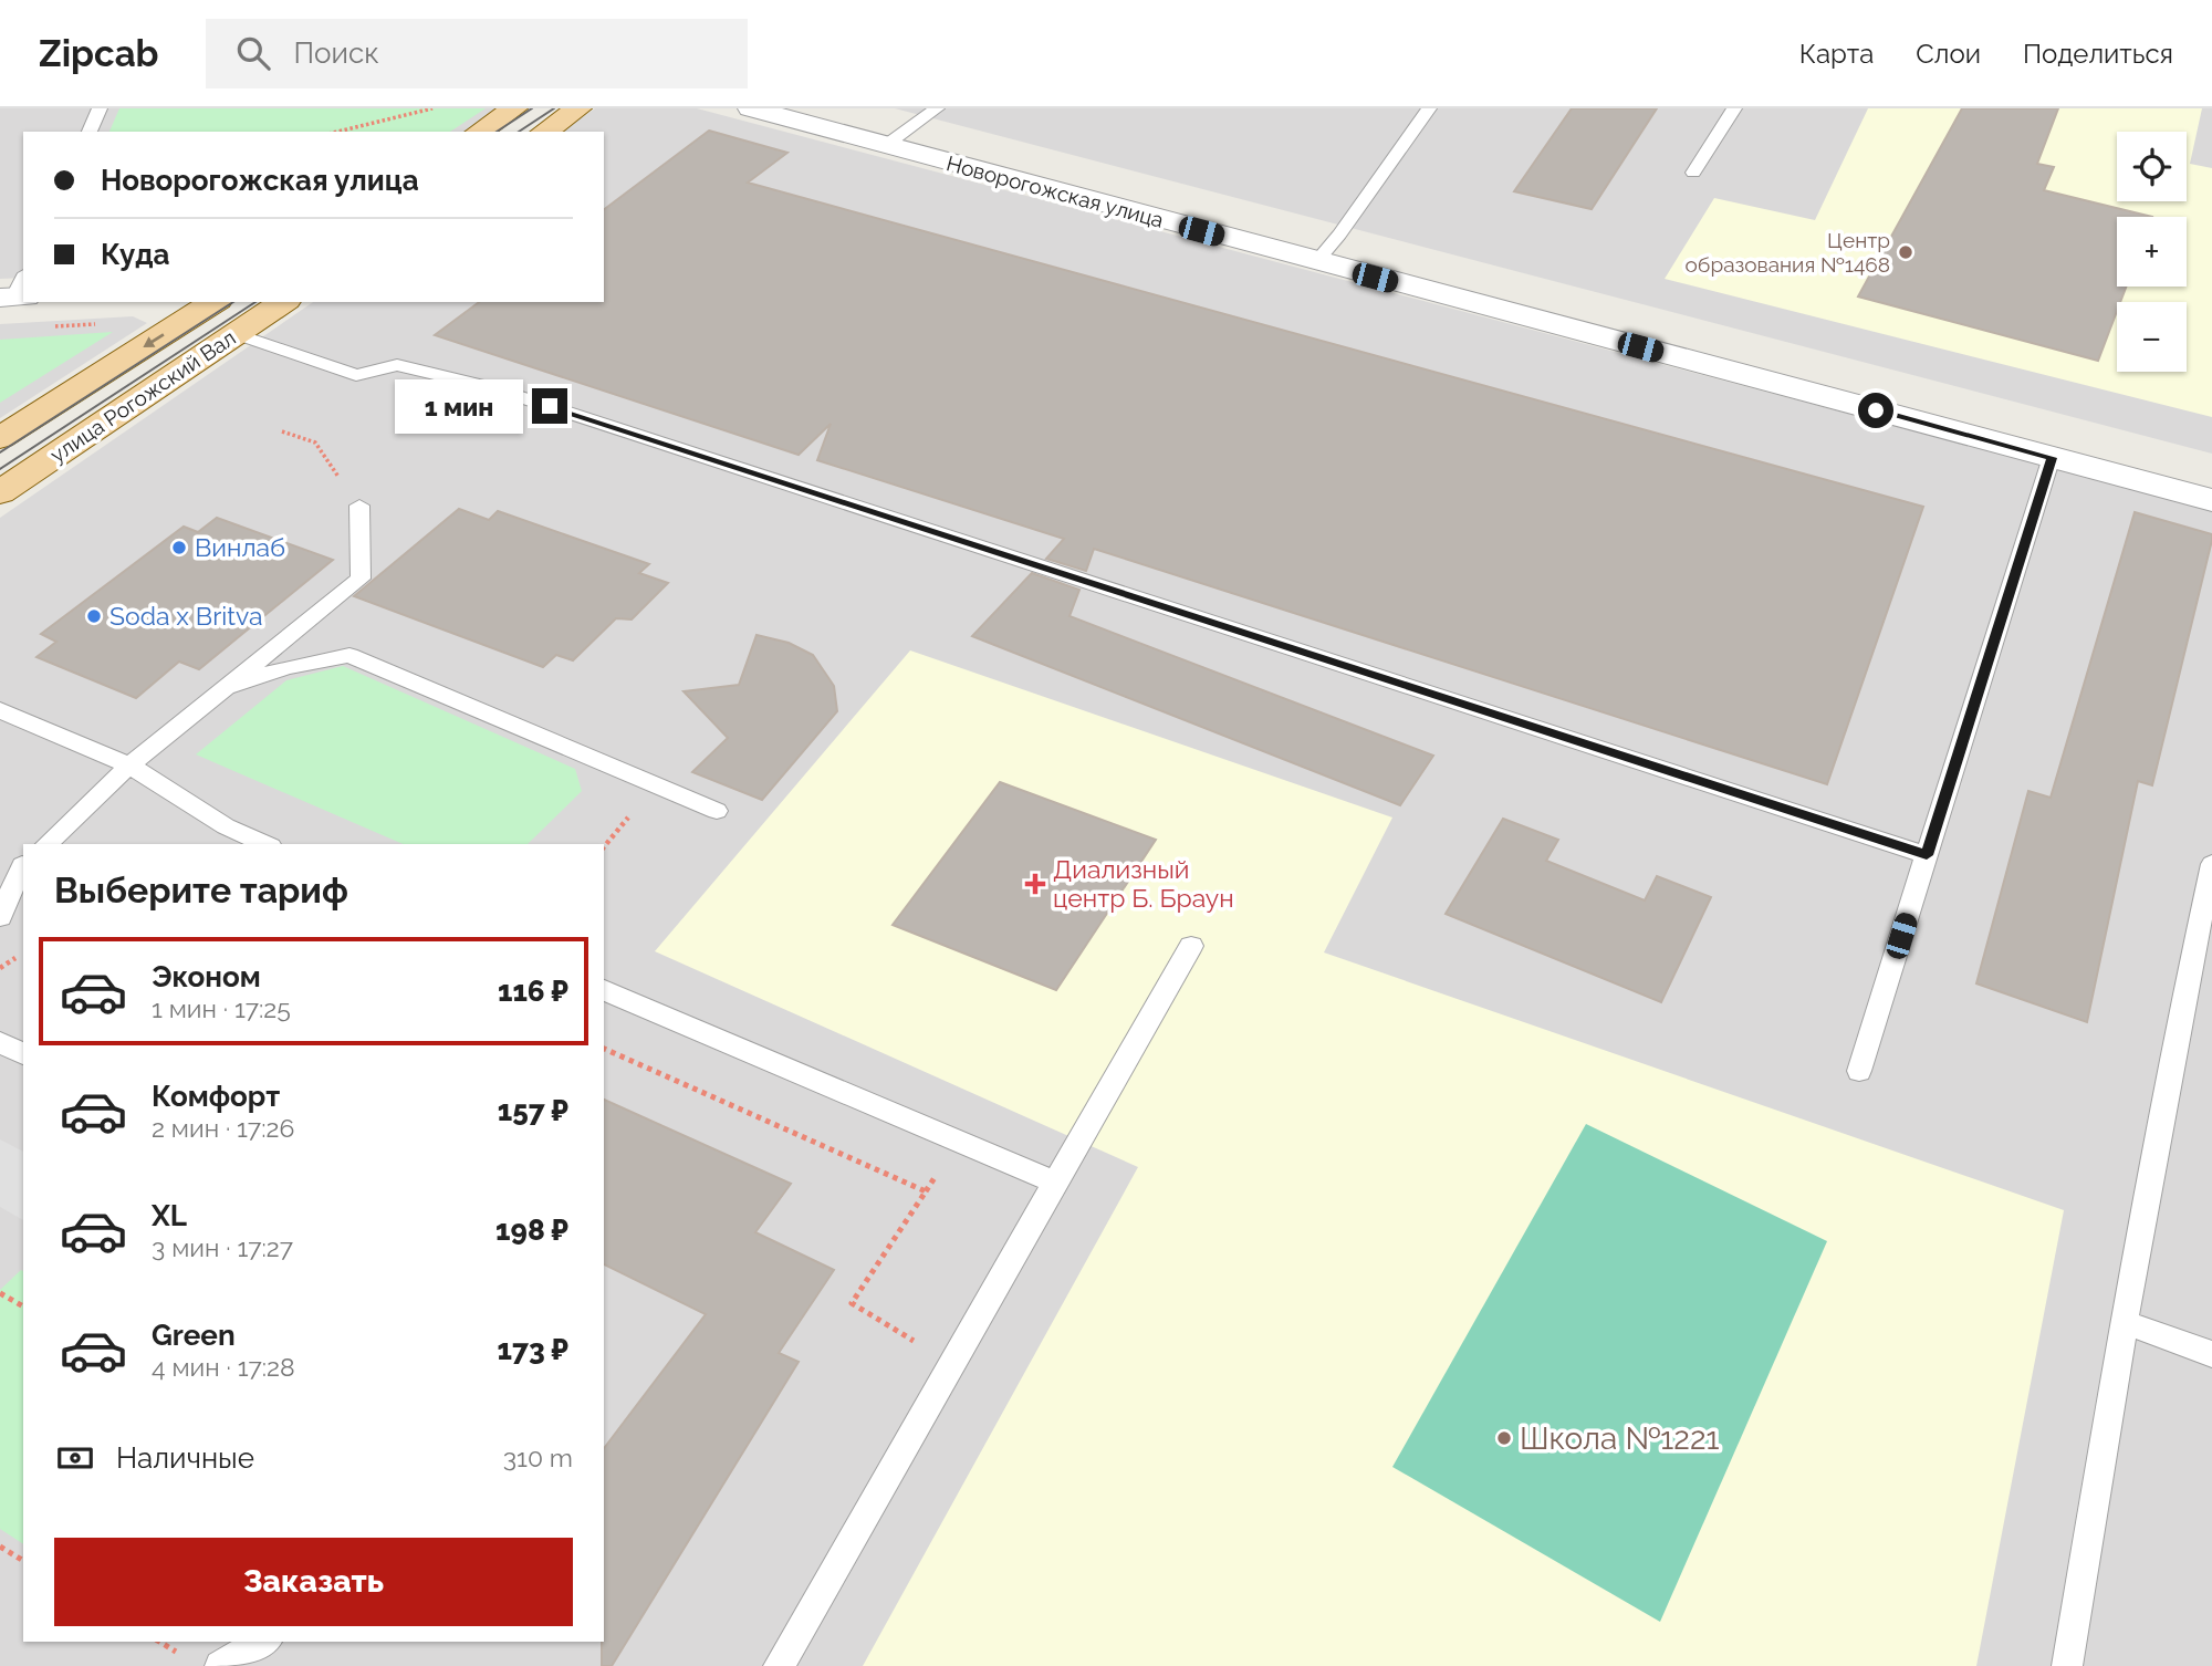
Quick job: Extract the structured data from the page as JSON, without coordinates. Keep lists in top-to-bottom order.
{
  "streets": {
    "main road": ["улица Рогожский Вал"],
    "street": ["Новорогожская улица"]
  },
  "places": {
    "other": [
      "Центр образования №1468",
      "Винлаб",
      "Soda x Britva",
      "Школа №1221"
    ],
    "health": ["Диализный центр Б. Браун"]
  },
  "page": {
    "header": "Zipcab",
    "search": "Поиск",
    "nav": ["Карта", "Слои", "Поделиться"],
    "map_buttons": ["+", "−"],
    "banner": ["Новорогожская улица", "Куда"],
    "bubble": "1 мин",
    "heading": "Выберите тариф",
    "list": [
      {
        "name": "Эконом",
        "note": "1 мин · 17:25",
        "value": "116 ₽"
      },
      {
        "name": "Комфорт",
        "note": "2 мин · 17:26",
        "value": "157 ₽"
      },
      {
        "name": "XL",
        "note": "3 мин · 17:27",
        "value": "198 ₽"
      },
      {
        "name": "Green",
        "note": "4 мин · 17:28",
        "value": "173 ₽"
      }
    ],
    "pay": ["Наличные", "310 m"],
    "buttons": "Заказать"
  }
}
